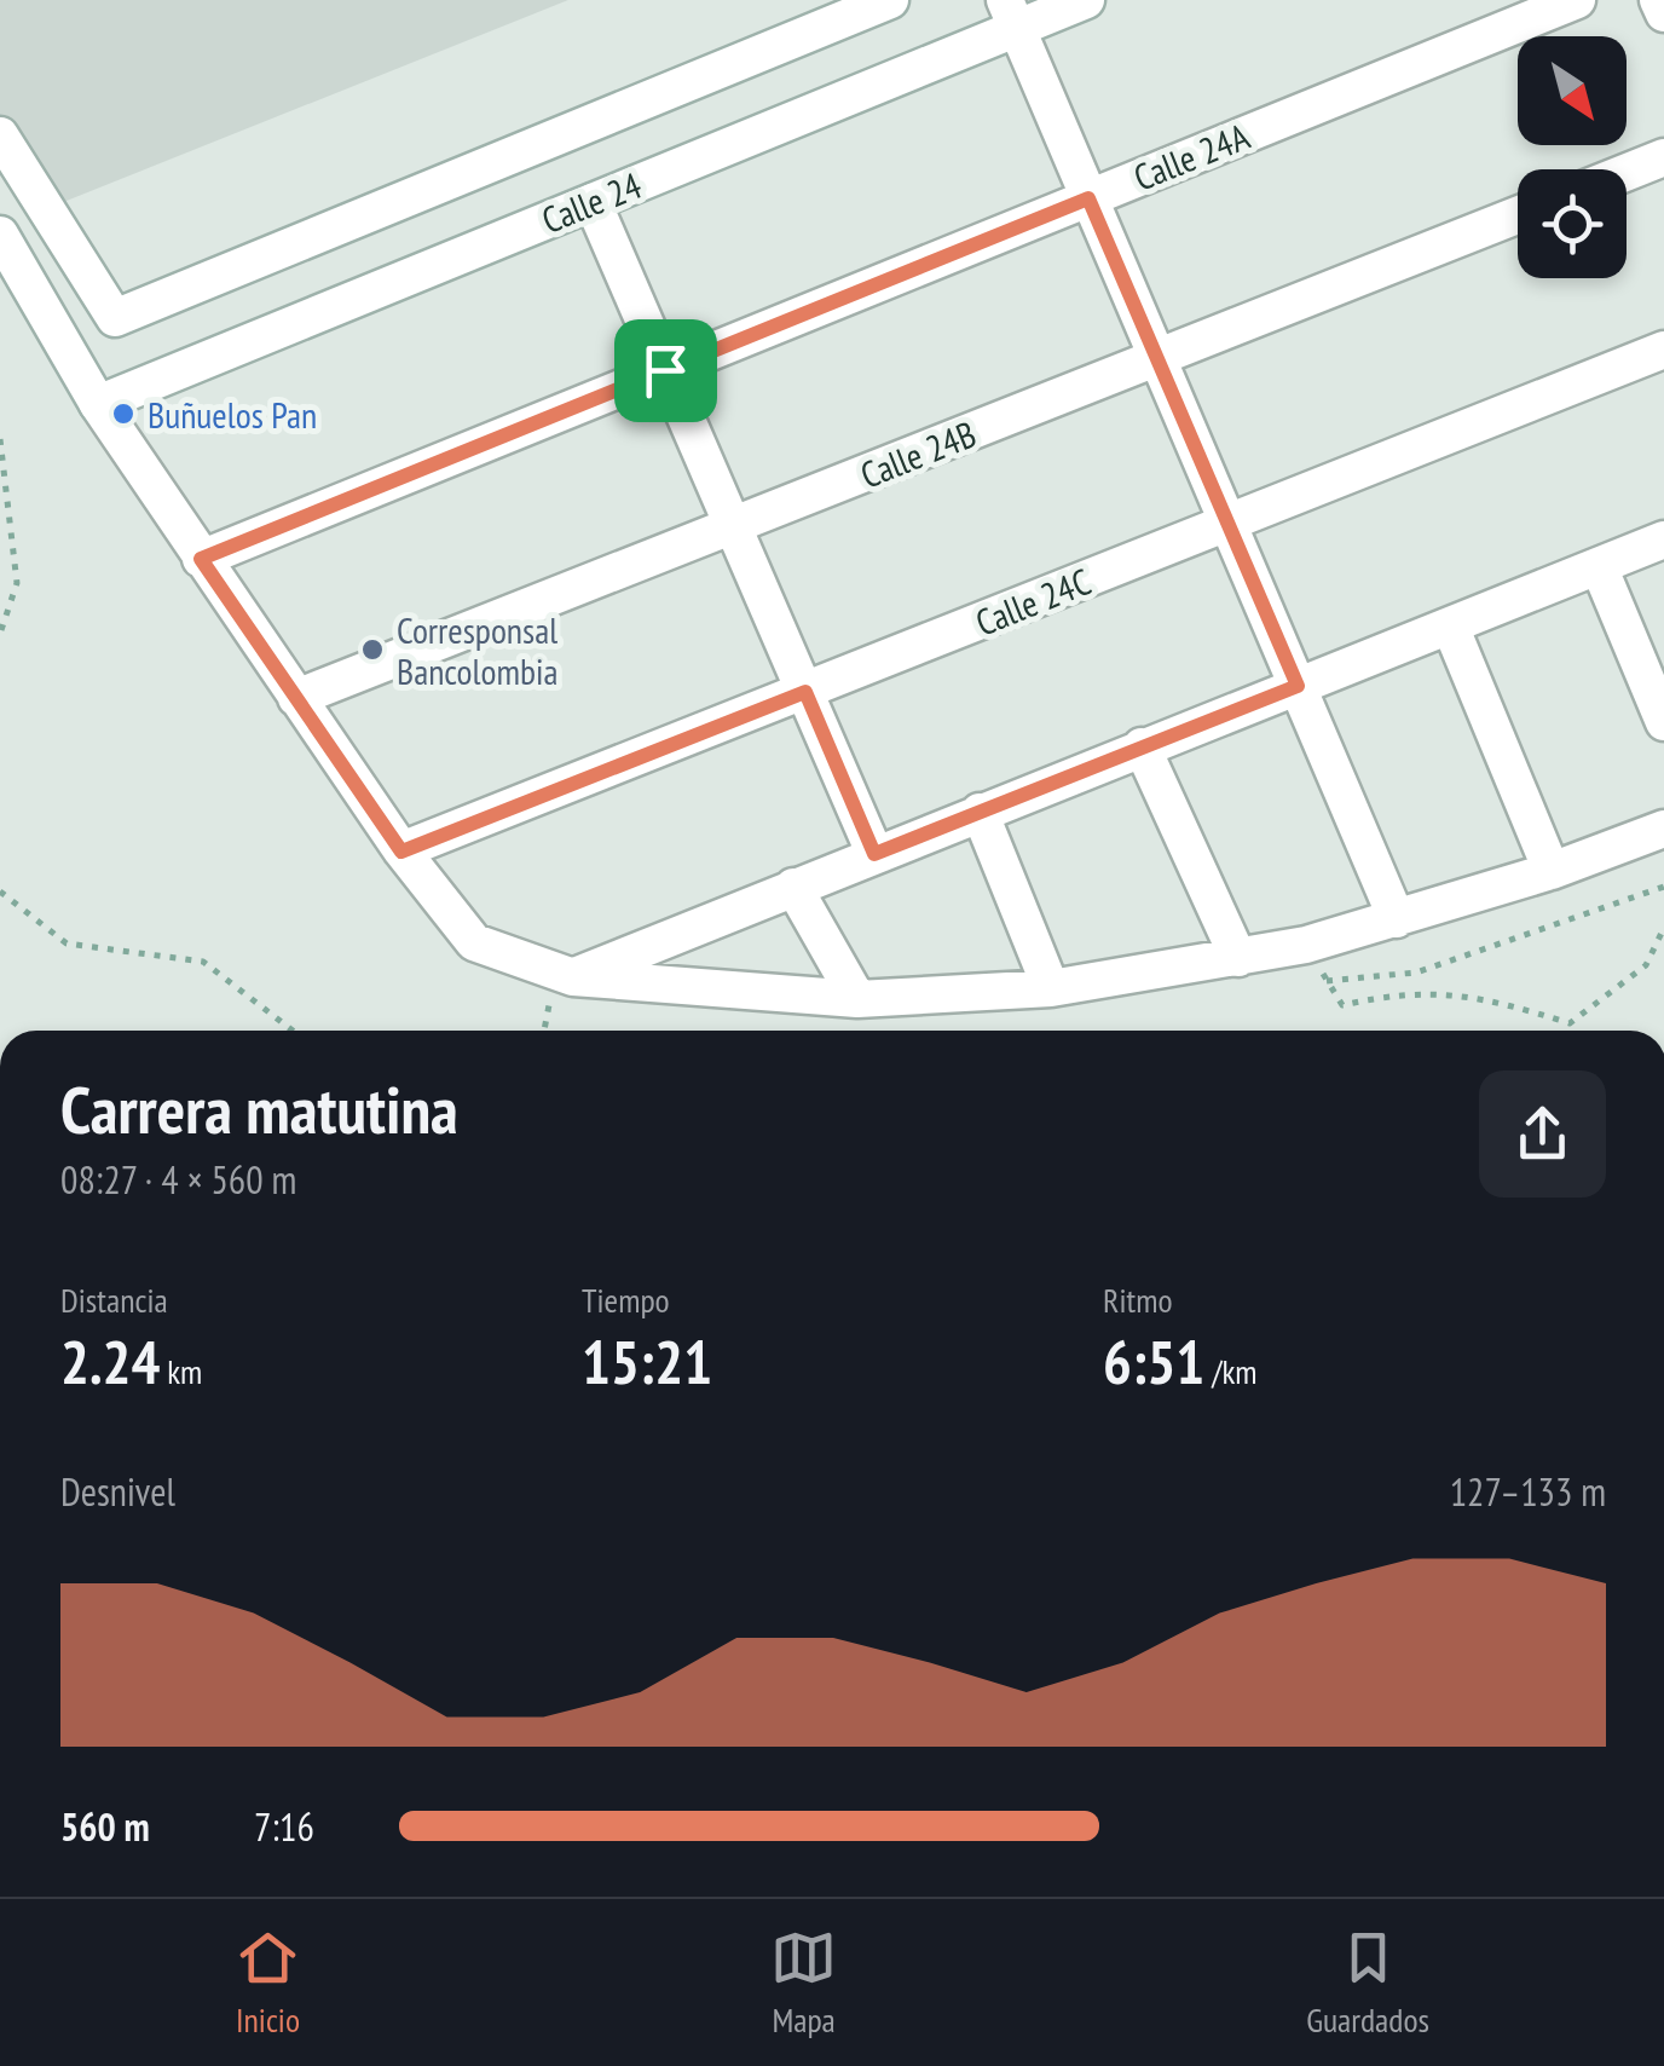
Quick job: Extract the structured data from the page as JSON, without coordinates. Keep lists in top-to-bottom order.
{
  "streets": {
    "street": [
      "Calle 24A",
      "Calle 24",
      "Calle 24B",
      "Calle 24C"
    ]
  },
  "places": ["Buñuelos Pan", "Corresponsal Bancolombia"],
  "north": "bottom right",
  "page": {
    "heading": ["Carrera matutina", "08:27 · 4 × 560 m"],
    "stats": [
      ["Distancia", "2.24 km"],
      ["Tiempo", "15:21"],
      ["Ritmo", "6:51 /km"]
    ],
    "chart": ["Desnivel", "127–133 m"],
    "list": [
      {
        "name": "560 m",
        "note": "7:16"
      }
    ],
    "tabs": ["Inicio", "Mapa", "Guardados"]
  }
}
